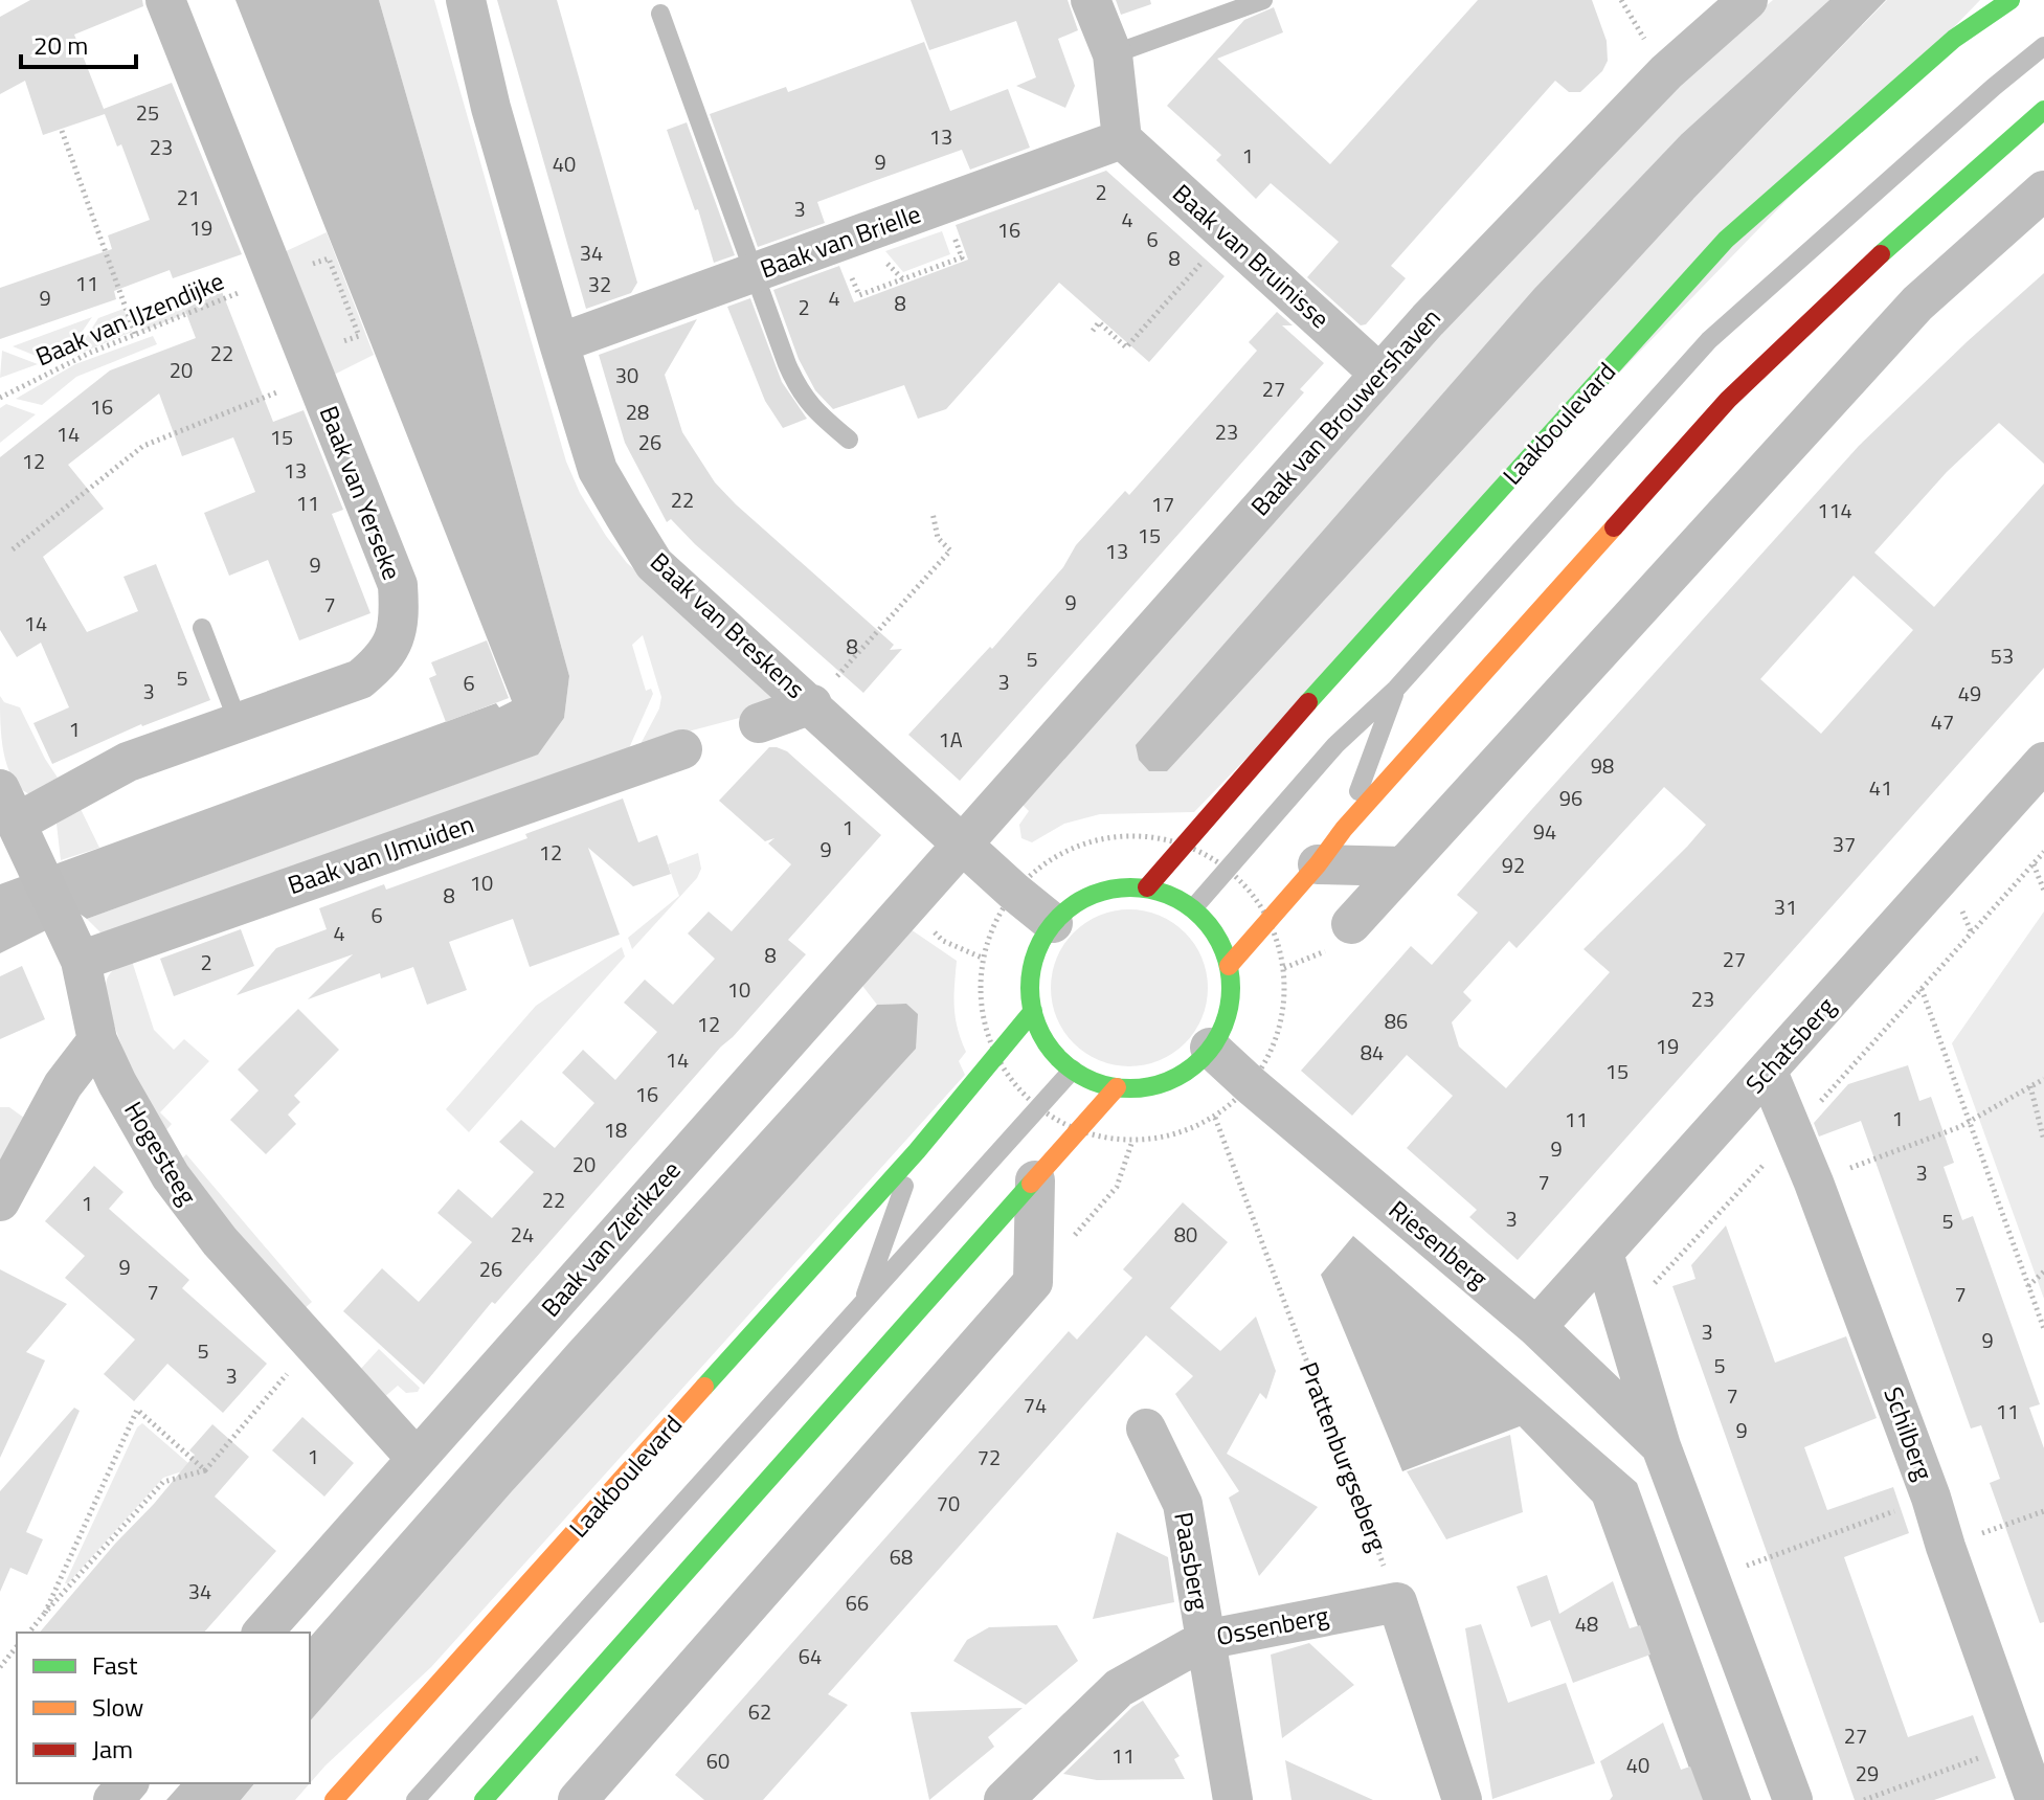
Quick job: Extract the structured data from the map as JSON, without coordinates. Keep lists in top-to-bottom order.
{
  "streets": {
    "main road": ["Laakboulevard"],
    "street": [
      "Baak van Brielle",
      "Baak van Bruinisse",
      "Baak van Brouwershaven",
      "Baak van Yerseke",
      "Baak van Breskens",
      "Baak van IJmuiden",
      "Schatsberg",
      "Hogesteeg",
      "Baak van Zierikzee",
      "Riesenberg",
      "Schilberg",
      "Paasberg",
      "Ossenberg"
    ],
    "path": ["Baak van IJzendijke", "Prattenburgseberg"]
  },
  "crossings": [
    ["Baak van Brielle", "Baak van Bruinisse"],
    ["Baak van Brielle", "Baak van Breskens"],
    ["Baak van Bruinisse", "Baak van Brouwershaven"],
    ["Baak van IJzendijke", "Baak van Yerseke"],
    ["Baak van Brouwershaven", "Baak van Breskens"],
    ["Baak van Brouwershaven", "Baak van Zierikzee"],
    ["Laakboulevard", "Baak van Breskens"],
    ["Laakboulevard", "Riesenberg"],
    ["Baak van Yerseke", "Hogesteeg"],
    ["Baak van Breskens", "Baak van Zierikzee"],
    ["Baak van Breskens", "Riesenberg"],
    ["Baak van IJmuiden", "Hogesteeg"],
    ["Schatsberg", "Riesenberg"],
    ["Schatsberg", "Schilberg"],
    ["Hogesteeg", "Baak van Zierikzee"],
    ["Prattenburgseberg", "Ossenberg"],
    ["Paasberg", "Ossenberg"]
  ],
  "house_numbers": [
    "25",
    "13",
    "23",
    "1",
    "9",
    "40",
    "2",
    "21",
    "3",
    "4",
    "19",
    "16",
    "6",
    "34",
    "8",
    "11",
    "32",
    "9",
    "4",
    "8",
    "2",
    "22",
    "20",
    "30",
    "27",
    "16",
    "28",
    "23",
    "14",
    "15",
    "26",
    "12",
    "13",
    "22",
    "11",
    "17",
    "114",
    "15",
    "13",
    "9",
    "9",
    "7",
    "14",
    "8",
    "53",
    "5",
    "5",
    "3",
    "6",
    "3",
    "49",
    "47",
    "1",
    "1A",
    "98",
    "41",
    "96",
    "1",
    "94",
    "37",
    "9",
    "12",
    "92",
    "10",
    "8",
    "31",
    "6",
    "4",
    "8",
    "27",
    "2",
    "10",
    "23",
    "86",
    "12",
    "19",
    "84",
    "14",
    "15",
    "16",
    "1",
    "11",
    "18",
    "9",
    "20",
    "3",
    "7",
    "22",
    "1",
    "3",
    "5",
    "24",
    "80",
    "9",
    "26",
    "7",
    "7",
    "3",
    "9",
    "5",
    "5",
    "3",
    "7",
    "74",
    "11",
    "9",
    "1",
    "72",
    "70",
    "68",
    "34",
    "66",
    "48",
    "64",
    "62",
    "27",
    "11",
    "60",
    "40",
    "29"
  ],
  "legend": ["Fast", "Slow", "Jam"],
  "scale_bar": "20 m"
}
